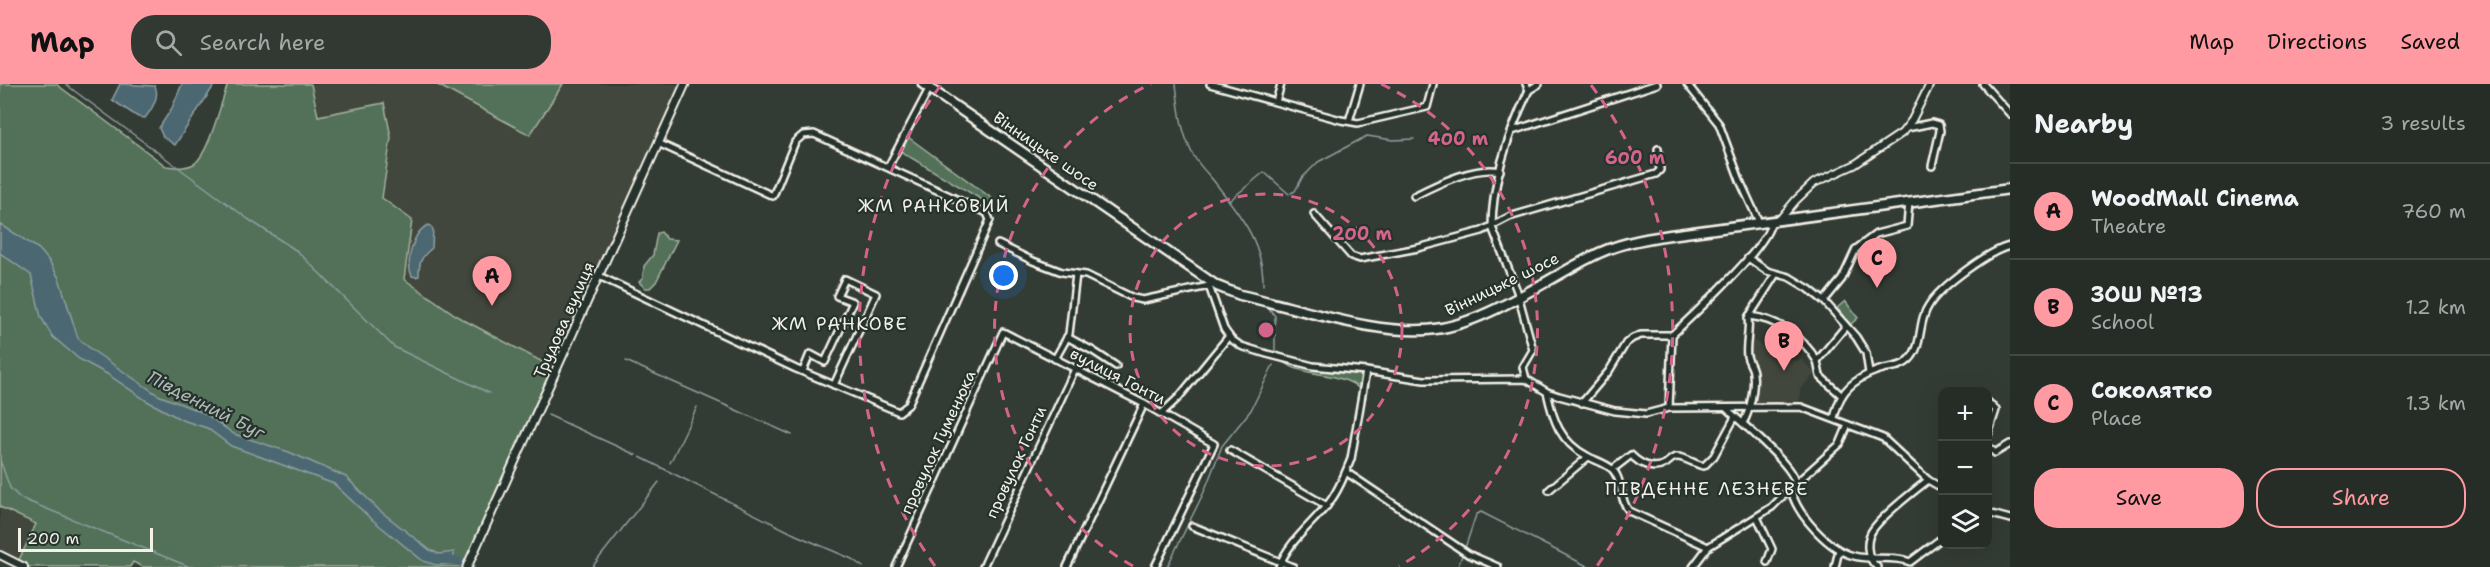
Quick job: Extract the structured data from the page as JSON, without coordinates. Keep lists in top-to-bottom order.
{
  "streets": {
    "main road": ["Вінницьке шосе", "Трудова вулиця"],
    "street": ["вулиця Гонти", "провулок Гуменюка", "провулок Гонти"]
  },
  "crossings": [
    ["вулиця Гонти", "провулок Гуменюка"],
    ["вулиця Гонти", "провулок Гонти"]
  ],
  "districts": ["ЖМ РАНКОВИЙ", "ЖМ РАНКОВЕ", "ПІВДЕННЕ ЛЕЗНЕВЕ"],
  "water": ["Південний Буг"],
  "scale_bar": "200 m",
  "page": {
    "header": "Map",
    "search": "Search here",
    "nav": ["Map", "Directions", "Saved"],
    "heading": ["Nearby", "3 results"],
    "list": [
      {
        "mark": "A",
        "name": "WoodMall Cinema",
        "note": "Theatre",
        "value": "760 m"
      },
      {
        "mark": "B",
        "name": "ЗОШ №13",
        "note": "School",
        "value": "1.2 km"
      },
      {
        "mark": "C",
        "name": "Соколятко",
        "note": "Place",
        "value": "1.3 km"
      }
    ],
    "pins": ["C", "A", "B"],
    "map_buttons": ["+", "−"],
    "buttons": ["Save", "Share"],
    "scale": "200 m"
  },
  "rings": ["400 m", "600 m", "200 m"]
}
